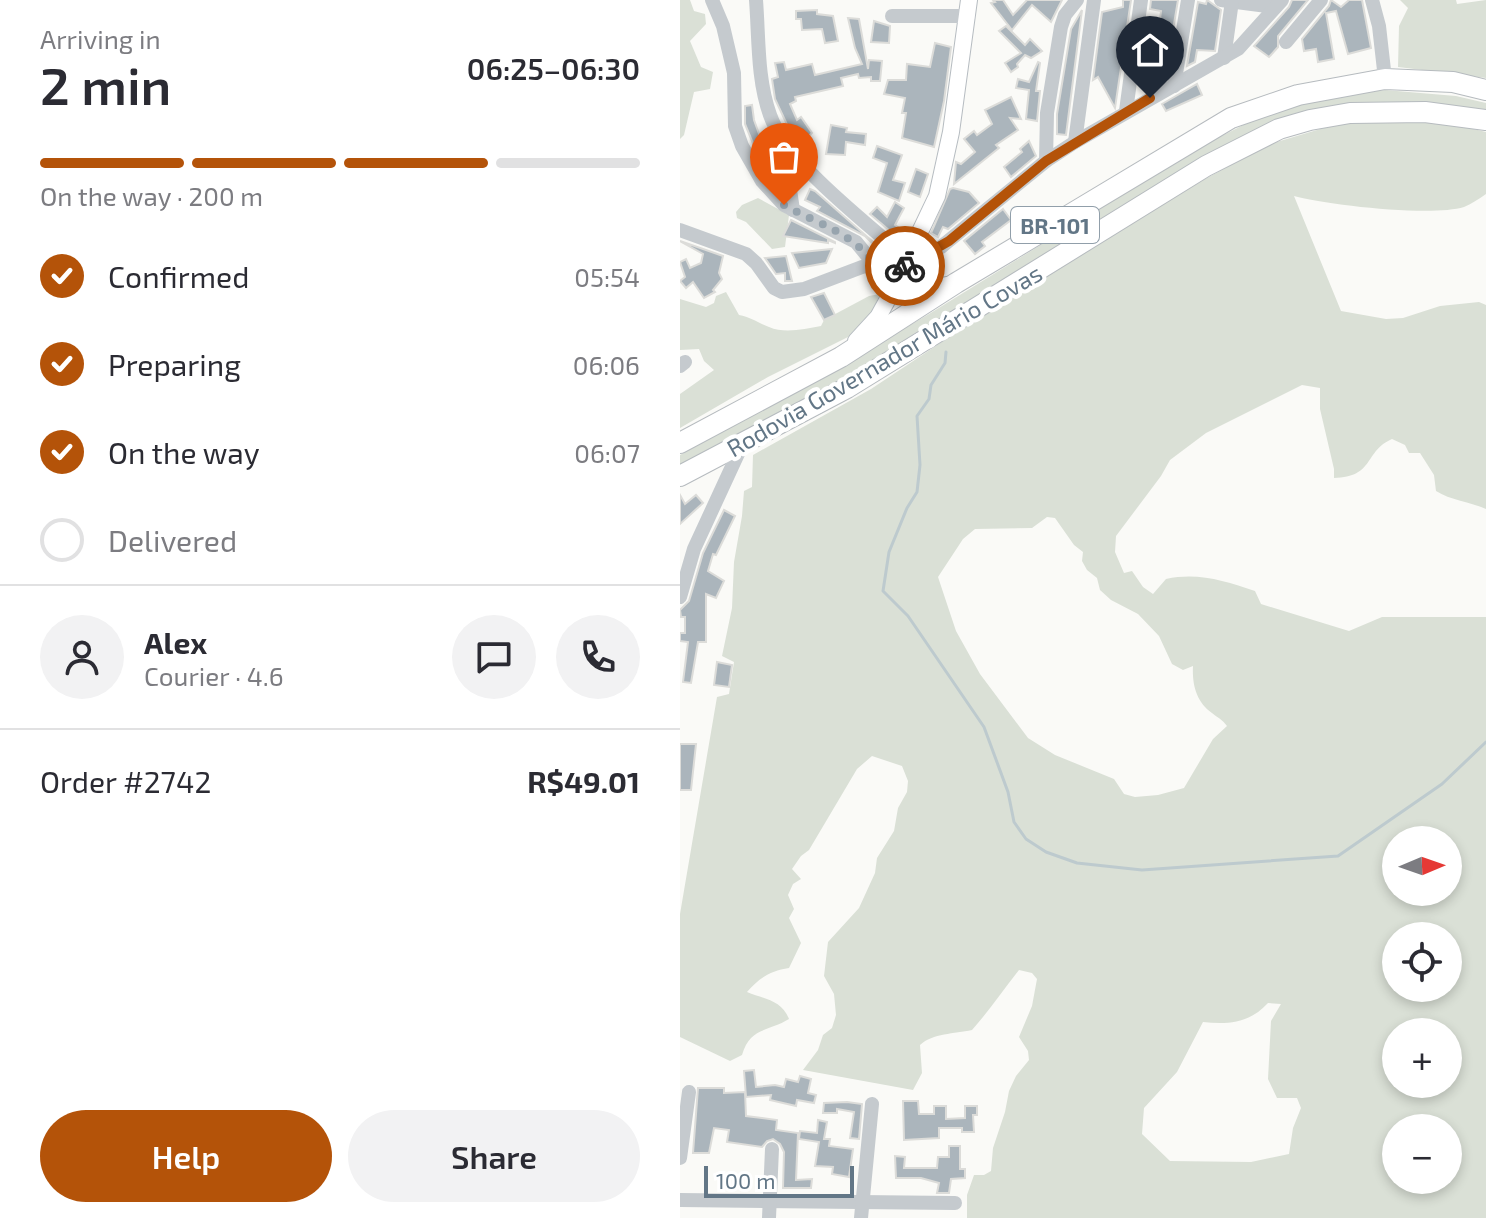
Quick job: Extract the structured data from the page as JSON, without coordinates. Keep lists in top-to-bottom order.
{
  "streets": {
    "highway": ["BR-101", "Rodovia Governador Mário Covas"]
  },
  "scale_bar": "100 m",
  "north": "right",
  "page": {
    "heading": ["2 min", "Arriving in", "06:25–06:30"],
    "panel": [
      "Alex",
      "Courier · 4.6",
      "Order #2742",
      "R$49.01"
    ],
    "bar": "On the way · 200 m",
    "list": [
      ["Confirmed", "05:54"],
      ["Preparing", "06:06"],
      ["On the way", "06:07"],
      "Delivered"
    ],
    "map_buttons": ["+", "−"],
    "buttons": ["Help", "Share"],
    "scale": "100 m"
  }
}
